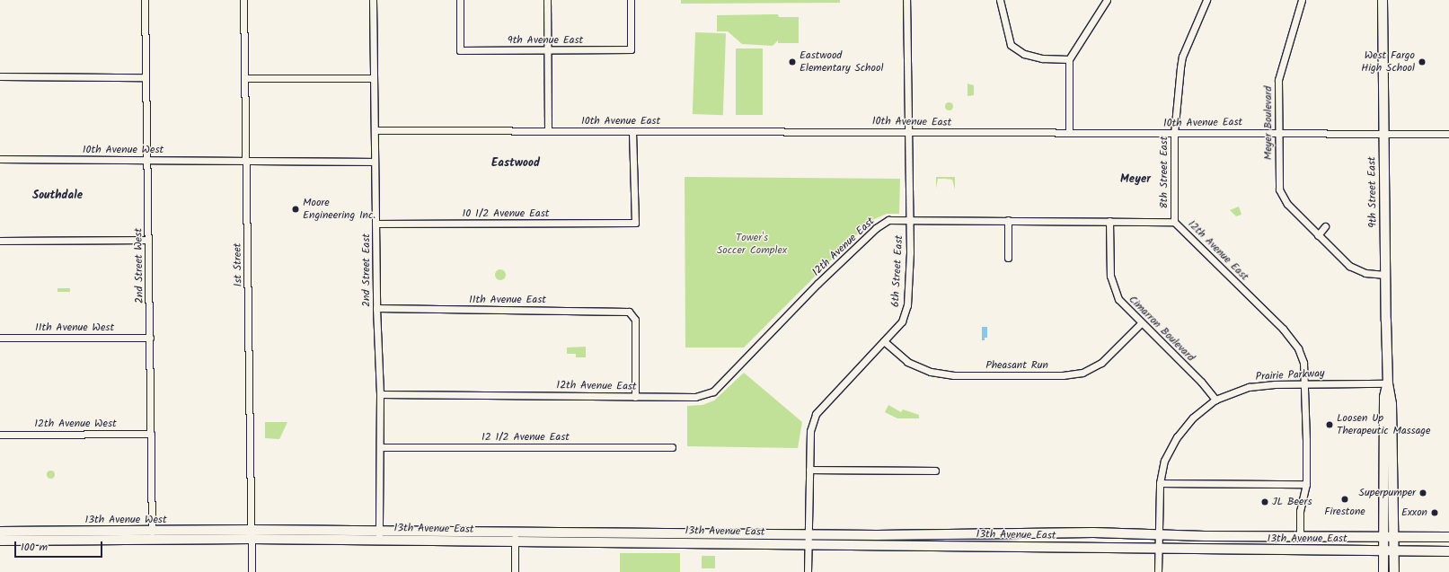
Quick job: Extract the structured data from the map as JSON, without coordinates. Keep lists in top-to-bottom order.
{
  "streets": {
    "main road": ["9th Street East", "13th Avenue West", "13th Avenue East"],
    "street": [
      "9th Avenue East",
      "10th Avenue East",
      "Meyer Boulevard",
      "10th Avenue West",
      "8th Street East",
      "10 1/2 Avenue East",
      "12th Avenue East",
      "1st Street",
      "2nd Street West",
      "2nd Street East",
      "6th Street East",
      "11th Avenue East",
      "11th Avenue West",
      "Cimarron Boulevard",
      "Pheasant Run",
      "Prairie Parkway",
      "12th Avenue West",
      "12 1/2 Avenue East"
    ]
  },
  "crossings": [
    ["10th Avenue East", "Meyer Boulevard"],
    ["10th Avenue East", "8th Street East"],
    ["10th Avenue East", "9th Street East"],
    ["10th Avenue East", "10 1/2 Avenue East"],
    ["10th Avenue East", "2nd Street East"],
    ["10th Avenue East", "6th Street East"],
    ["Meyer Boulevard", "9th Street East"],
    ["10th Avenue West", "1st Street"],
    ["10th Avenue West", "2nd Street West"],
    ["8th Street East", "12th Avenue East"],
    ["9th Street East", "Prairie Parkway"],
    ["9th Street East", "13th Avenue East"],
    ["10 1/2 Avenue East", "2nd Street East"],
    ["12th Avenue East", "2nd Street East"],
    ["12th Avenue East", "6th Street East"],
    ["12th Avenue East", "11th Avenue East"],
    ["12th Avenue East", "Cimarron Boulevard"],
    ["12th Avenue East", "Prairie Parkway"],
    ["12th Avenue East", "13th Avenue East"],
    ["1st Street", "13th Avenue West"],
    ["1st Street", "13th Avenue East"],
    ["2nd Street West", "11th Avenue West"],
    ["2nd Street West", "12th Avenue West"],
    ["2nd Street West", "13th Avenue West"],
    ["2nd Street East", "11th Avenue East"],
    ["2nd Street East", "12 1/2 Avenue East"],
    ["2nd Street East", "13th Avenue East"],
    ["6th Street East", "Pheasant Run"],
    ["6th Street East", "13th Avenue East"],
    ["Cimarron Boulevard", "Pheasant Run"],
    ["Cimarron Boulevard", "Prairie Parkway"],
    ["Prairie Parkway", "13th Avenue East"],
    ["13th Avenue West", "13th Avenue East"]
  ],
  "districts": ["Eastwood", "Meyer", "Southdale"],
  "parks": ["Tower's Soccer Complex"],
  "places": [
    "Eastwood Elementary School",
    "West Fargo High School",
    "Moore Engineering Inc.",
    "Loosen Up Therapeutic Massage",
    "Superpumper",
    "Firestone",
    "JL Beers",
    "Exxon"
  ],
  "scale_bar": "100 m"
}
